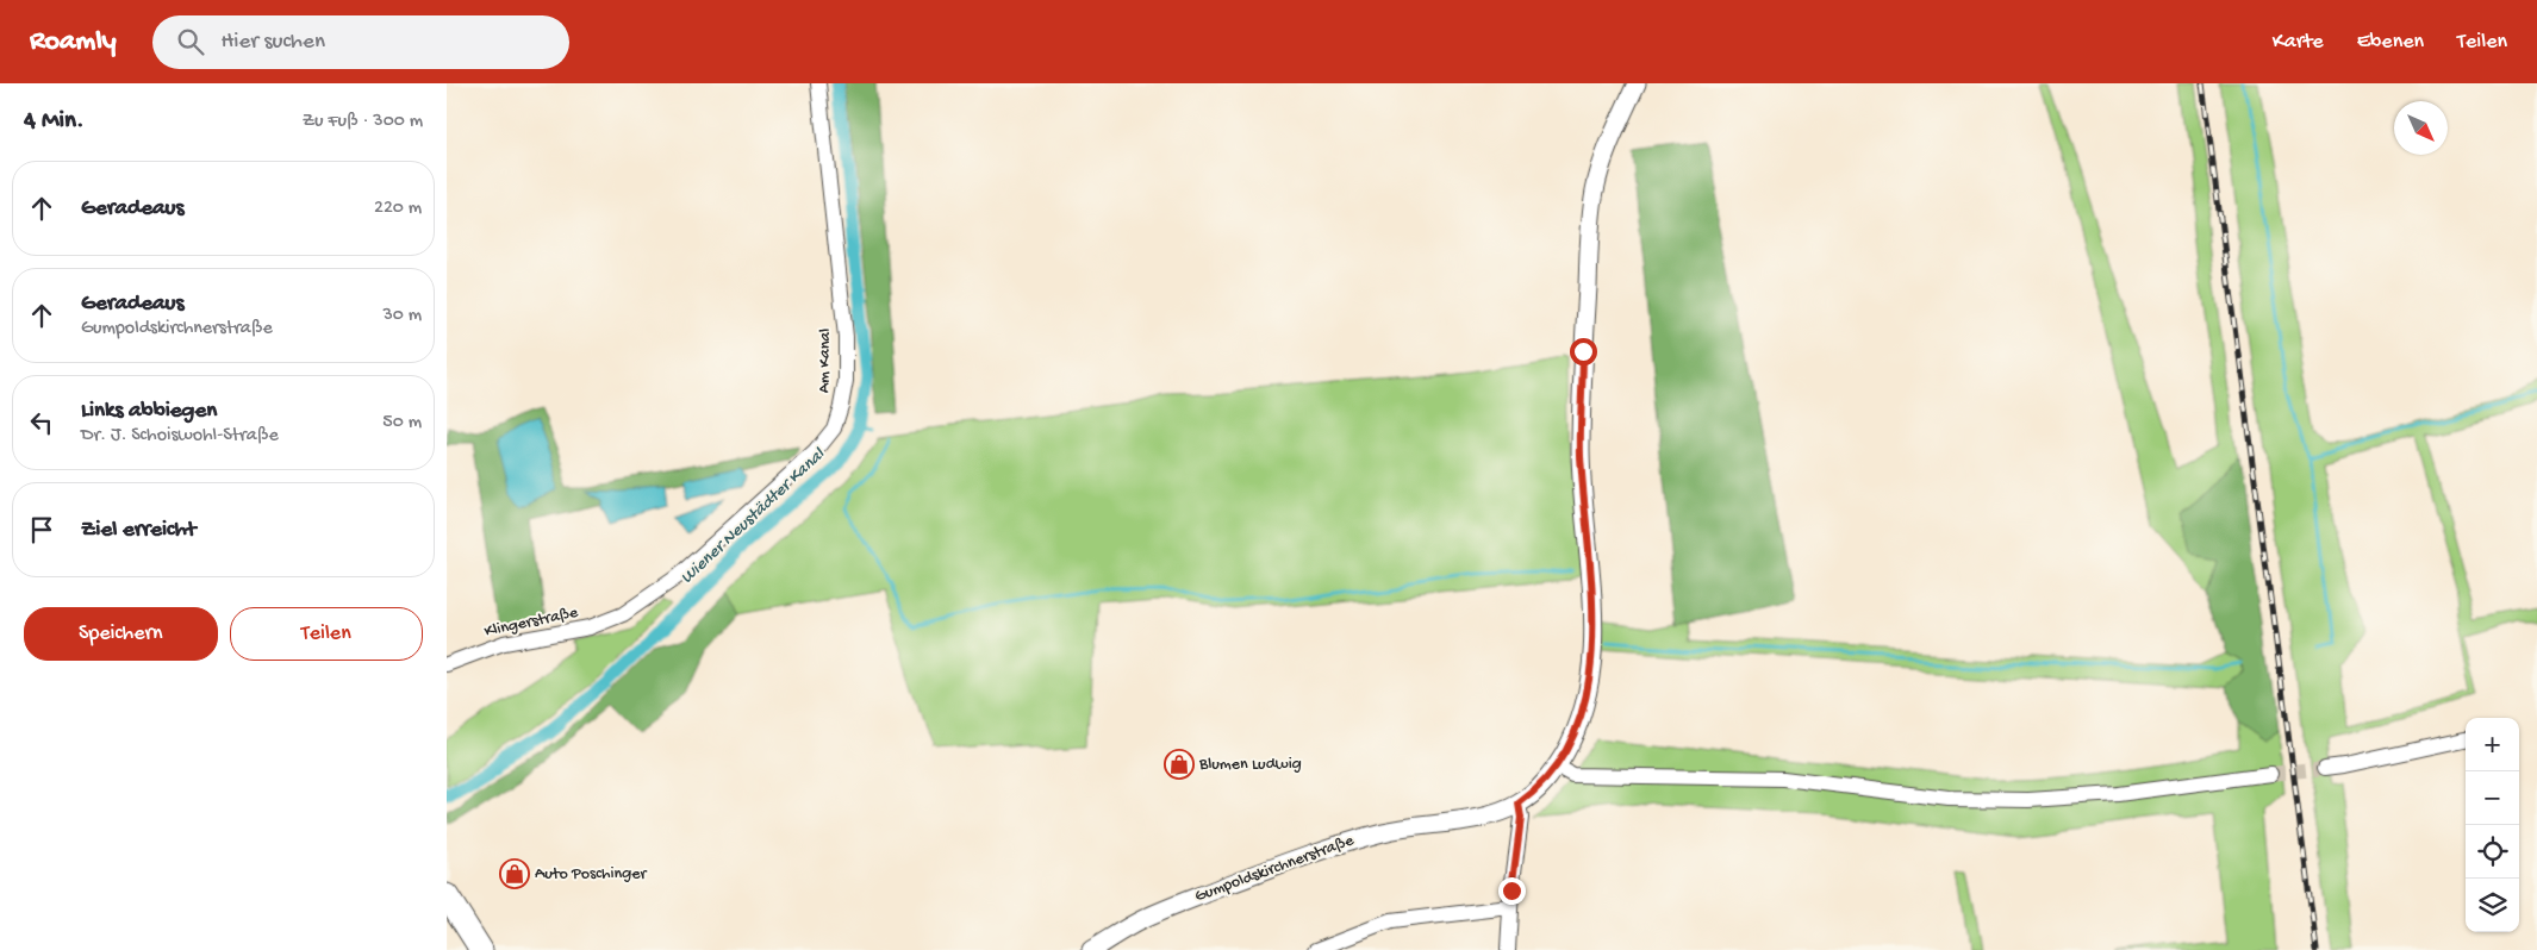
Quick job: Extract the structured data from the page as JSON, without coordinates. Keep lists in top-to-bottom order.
{
  "streets": {
    "street": ["Am Kanal", "Klingerstraße", "Gumpoldskirchnerstraße"]
  },
  "crossings": [
    ["Am Kanal", "Klingerstraße"]
  ],
  "water": ["Wiener Neustädter Kanal"],
  "places": {
    "shop": ["Blumen Ludwig", "Auto Poschinger"]
  },
  "north": "bottom right",
  "page": {
    "header": "Roamly",
    "search": "Hier suchen",
    "nav": ["Karte", "Ebenen", "Teilen"],
    "heading": ["4 Min.", "Zu Fuß · 300 m"],
    "list": [
      ["Geradeaus", "220 m"],
      ["Geradeaus", "Gumpoldskirchnerstraße", "30 m"],
      ["Links abbiegen", "Dr. J. Schoiswohl-Straße", "50 m"],
      "Ziel erreicht"
    ],
    "buttons": ["Speichern", "Teilen"],
    "map_buttons": ["+", "−"]
  }
}
